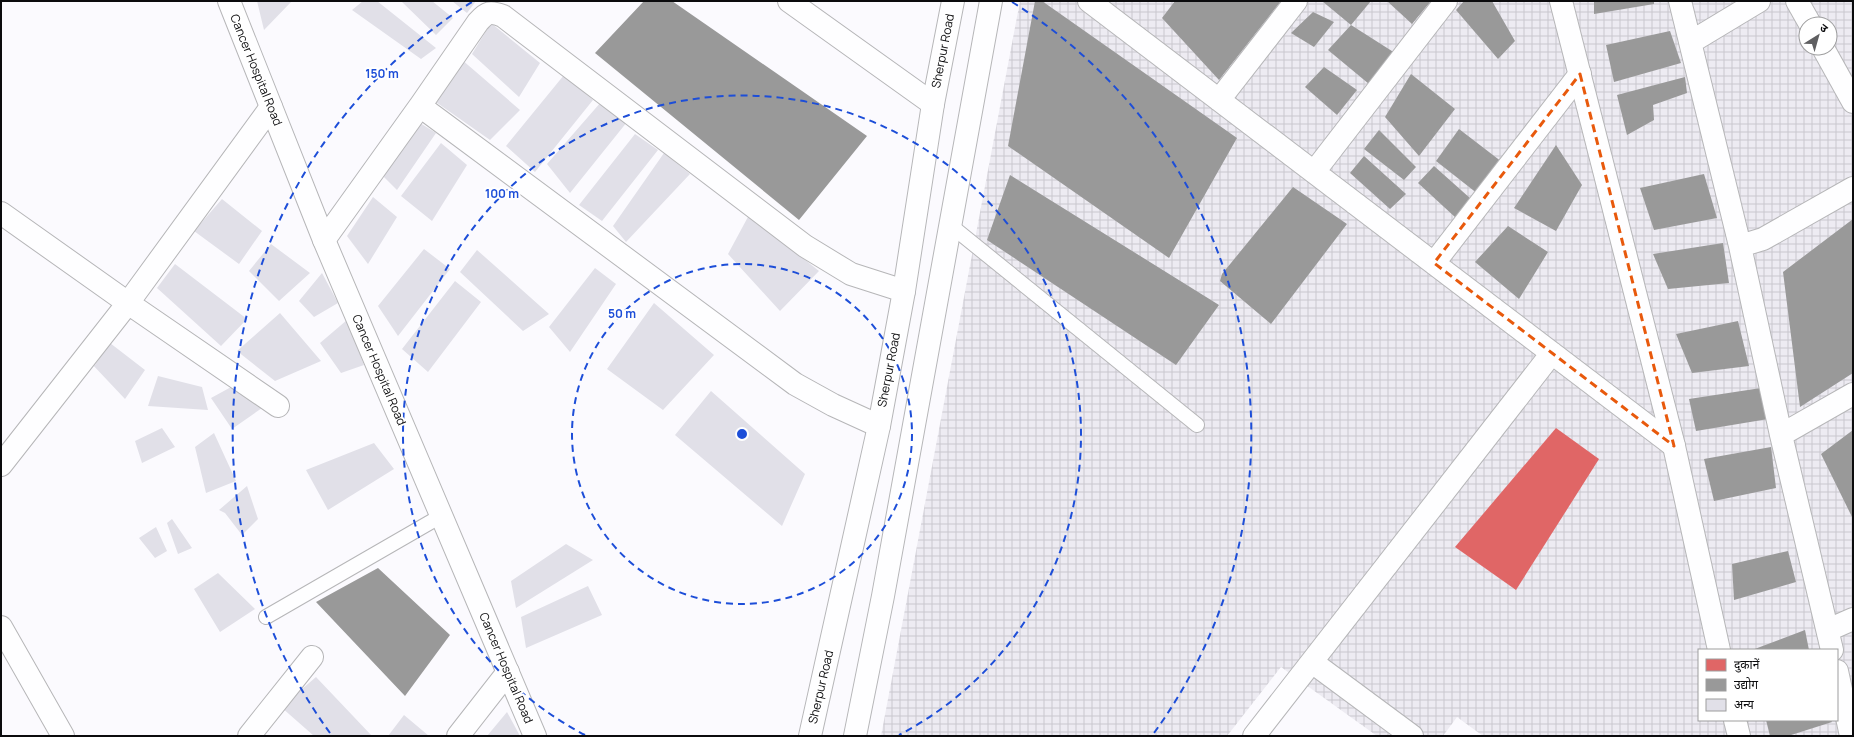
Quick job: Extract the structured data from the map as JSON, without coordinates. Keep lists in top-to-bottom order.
{
  "streets": {
    "street": ["Sherpur Road", "Cancer Hospital Road"]
  },
  "legend": ["दुकानें", "उद्योग", "अन्य"],
  "north": "top right",
  "rings": ["150 m", "100 m", "50 m"]
}
